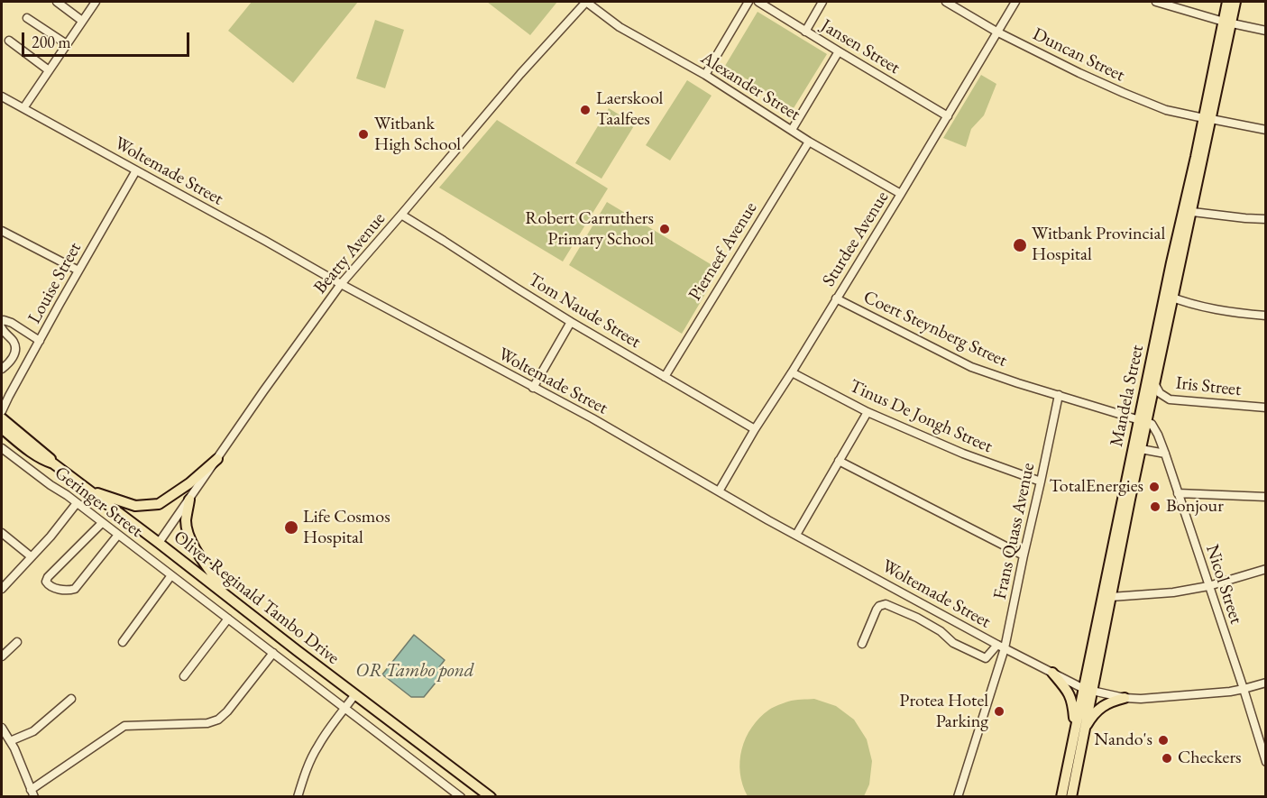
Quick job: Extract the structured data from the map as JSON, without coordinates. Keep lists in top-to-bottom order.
{
  "streets": {
    "main road": ["Mandela Street", "Oliver Reginald Tambo Drive"],
    "street": [
      "Jansen Street",
      "Duncan Street",
      "Alexander Street",
      "Woltemade Street",
      "Sturdee Avenue",
      "Pierneef Avenue",
      "Beatty Avenue",
      "Louise Street",
      "Tom Naude Street",
      "Coert Steynberg Street",
      "Iris Street",
      "Tinus De Jongh Street",
      "Geringer Street",
      "Frans Quass Avenue",
      "Nicol Street"
    ]
  },
  "crossings": [
    ["Jansen Street", "Sturdee Avenue"],
    ["Duncan Street", "Sturdee Avenue"],
    ["Duncan Street", "Mandela Street"],
    ["Alexander Street", "Sturdee Avenue"],
    ["Alexander Street", "Pierneef Avenue"],
    ["Alexander Street", "Beatty Avenue"],
    ["Woltemade Street", "Sturdee Avenue"],
    ["Woltemade Street", "Beatty Avenue"],
    ["Woltemade Street", "Louise Street"],
    ["Woltemade Street", "Mandela Street"],
    ["Woltemade Street", "Frans Quass Avenue"],
    ["Woltemade Street", "Nicol Street"],
    ["Sturdee Avenue", "Tom Naude Street"],
    ["Sturdee Avenue", "Coert Steynberg Street"],
    ["Sturdee Avenue", "Tinus De Jongh Street"],
    ["Pierneef Avenue", "Tom Naude Street"],
    ["Beatty Avenue", "Tom Naude Street"],
    ["Beatty Avenue", "Oliver Reginald Tambo Drive"],
    ["Coert Steynberg Street", "Mandela Street"],
    ["Coert Steynberg Street", "Frans Quass Avenue"],
    ["Coert Steynberg Street", "Nicol Street"],
    ["Iris Street", "Mandela Street"],
    ["Mandela Street", "Nicol Street"],
    ["Tinus De Jongh Street", "Frans Quass Avenue"]
  ],
  "water": ["OR Tambo pond"],
  "places": [
    "Laerskool Taalfees",
    "Witbank High School",
    "Robert Carruthers Primary School",
    "Witbank Provincial Hospital",
    "TotalEnergies",
    "Bonjour",
    "Life Cosmos Hospital",
    "Protea Hotel Parking",
    "Nando's",
    "Checkers"
  ],
  "scale_bar": "200 m"
}
